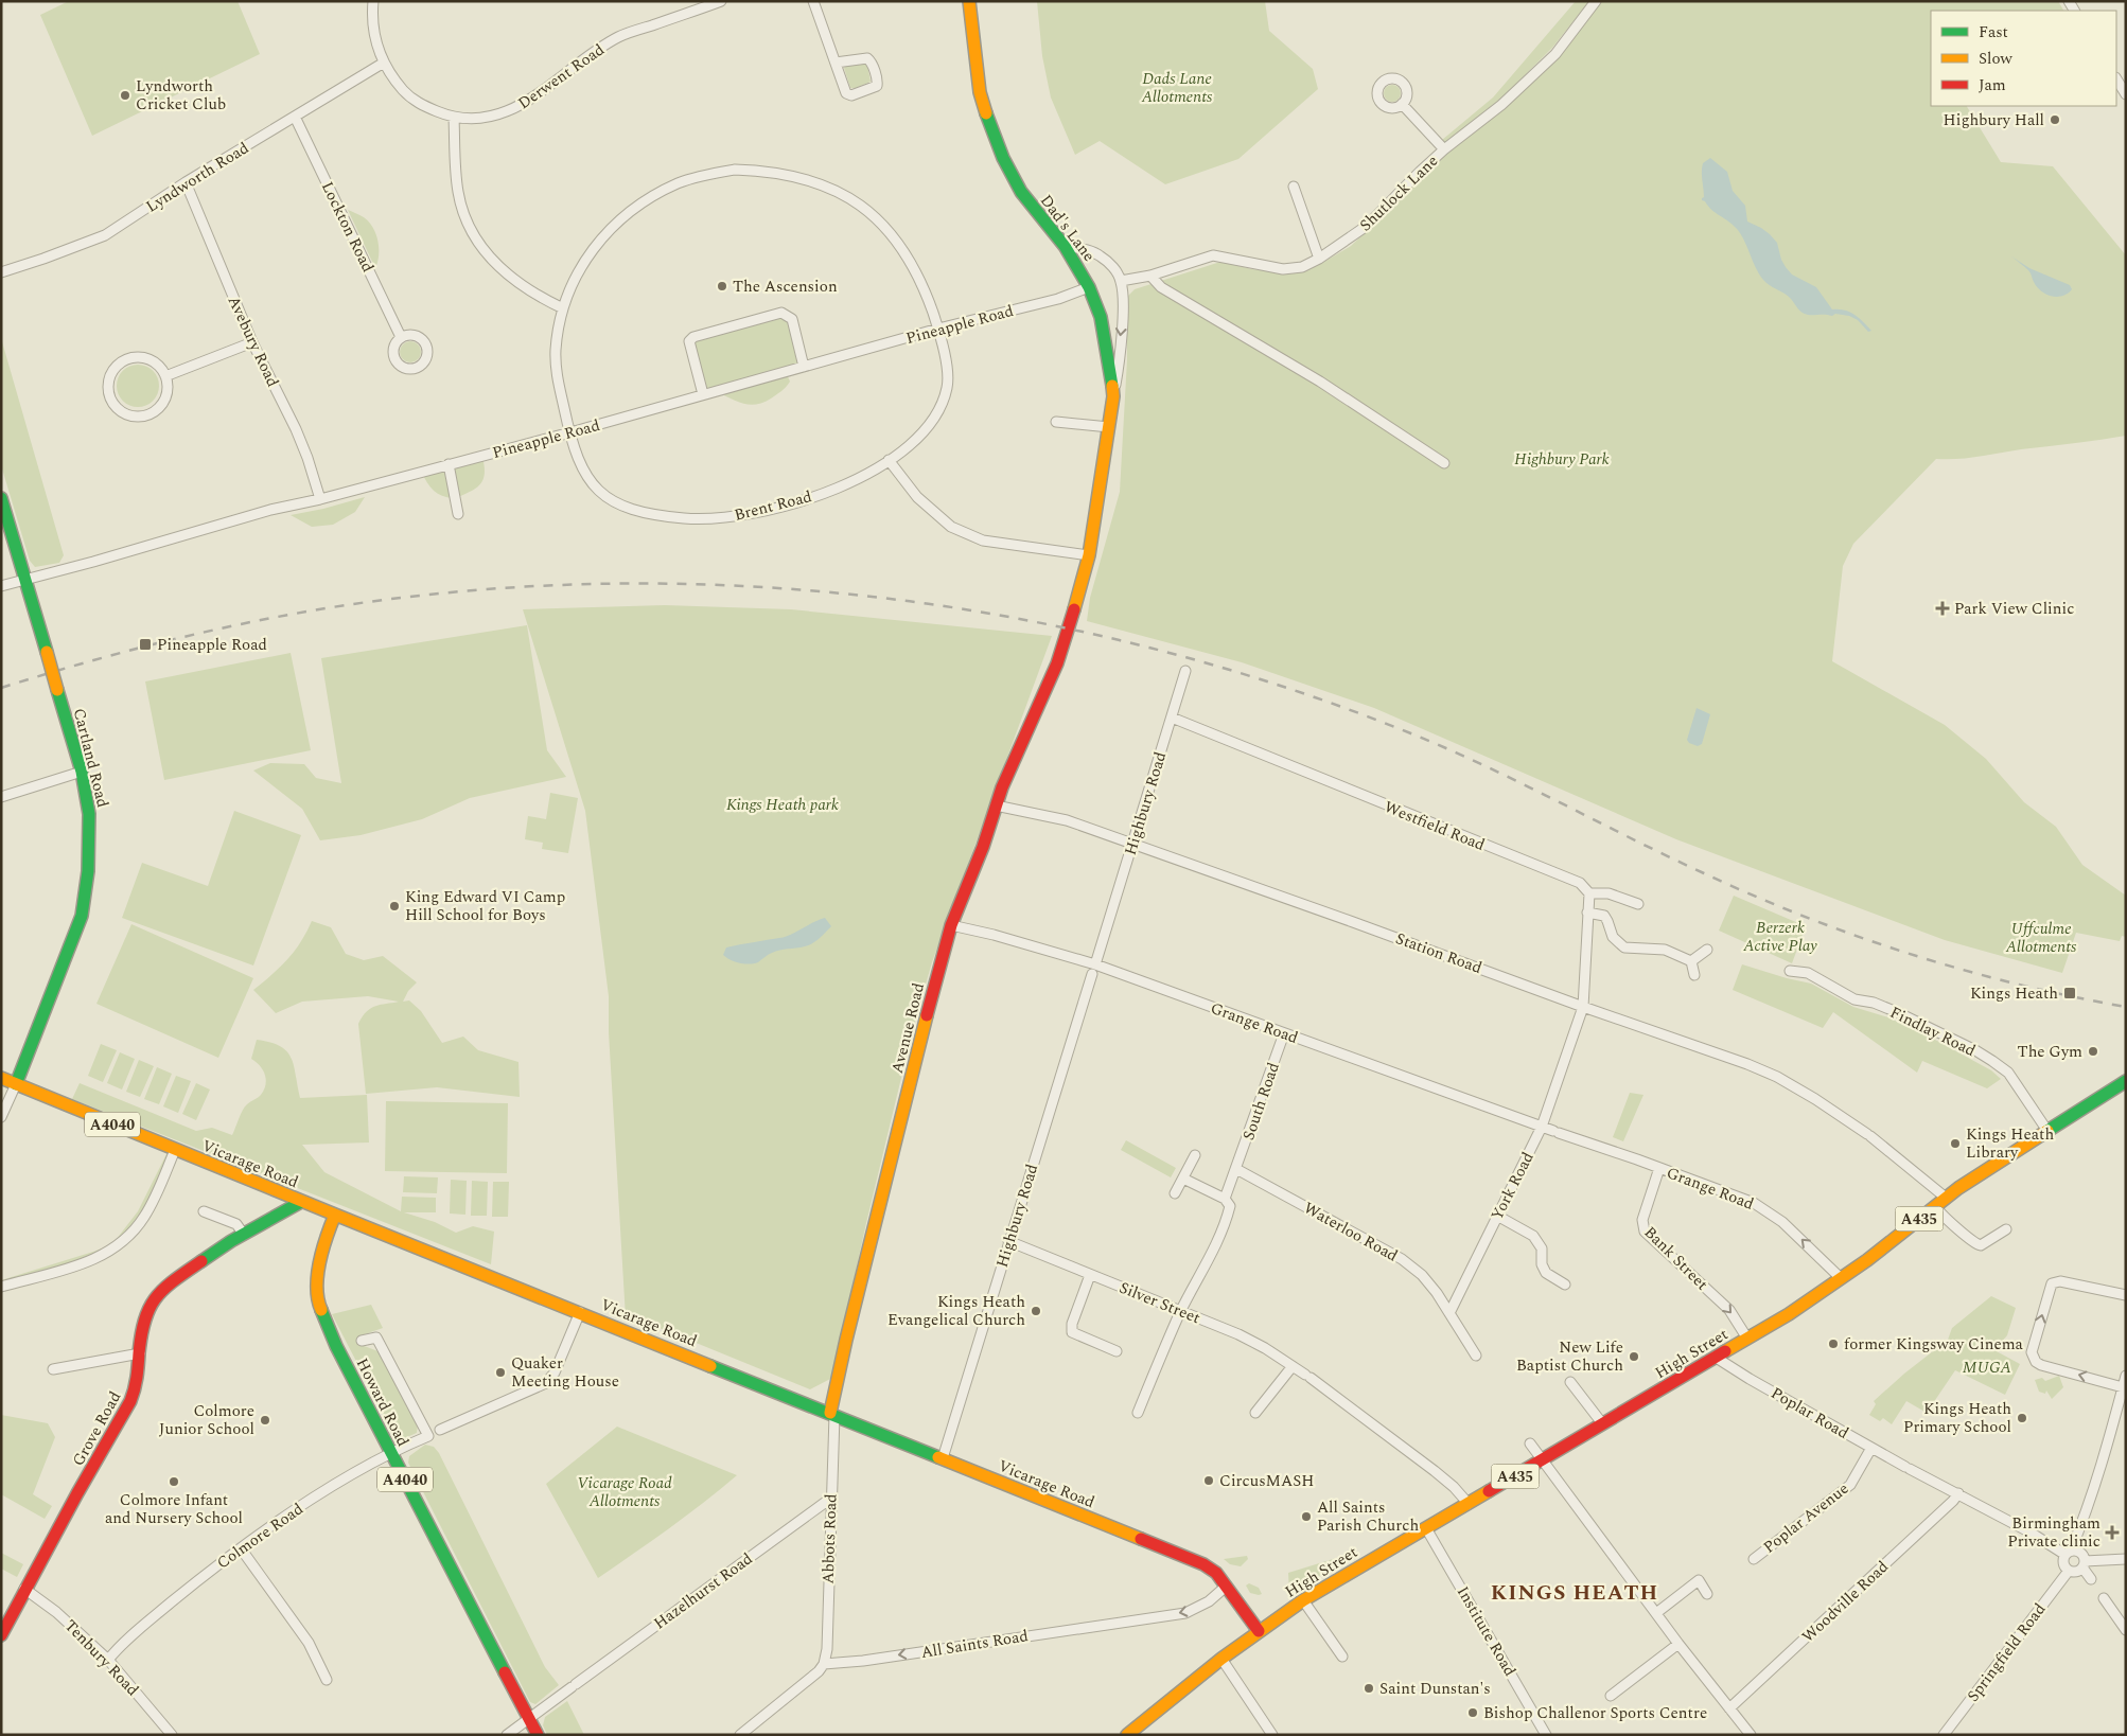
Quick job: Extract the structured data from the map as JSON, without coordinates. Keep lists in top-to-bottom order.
{
  "streets": {
    "main road": [
      "Dad's Lane",
      "Cartland Road",
      "Avenue Road",
      "A4040",
      "Vicarage Road",
      "A435",
      "High Street",
      "Howard Road",
      "Grove Road"
    ],
    "street": [
      "Derwent Road",
      "Lyndworth Road",
      "Shutlock Lane",
      "Lockton Road",
      "Pineapple Road",
      "Avebury Road",
      "Brent Road",
      "Highbury Road",
      "Westfield Road",
      "Station Road",
      "Grange Road",
      "Findlay Road",
      "South Road",
      "York Road",
      "Waterloo Road",
      "Bank Street",
      "Silver Street",
      "Poplar Road",
      "Poplar Avenue",
      "Colmore Road",
      "Abbots Road",
      "Hazelhurst Road",
      "Woodville Road",
      "Institute Road",
      "All Saints Road",
      "Springfield Road",
      "Tenbury Road"
    ]
  },
  "crossings": [
    ["Derwent Road", "Lyndworth Road"],
    ["Lyndworth Road", "Lockton Road"],
    ["Lyndworth Road", "Avebury Road"],
    ["Dad's Lane", "Pineapple Road"],
    ["Dad's Lane", "Avenue Road"],
    ["Pineapple Road", "Avebury Road"],
    ["Pineapple Road", "Brent Road"],
    ["Pineapple Road", "Cartland Road"],
    ["Cartland Road", "Vicarage Road"],
    ["Highbury Road", "Westfield Road"],
    ["Highbury Road", "Station Road"],
    ["Highbury Road", "Grange Road"],
    ["Highbury Road", "Vicarage Road"],
    ["Highbury Road", "Silver Street"],
    ["Station Road", "Avenue Road"],
    ["Station Road", "York Road"],
    ["Station Road", "High Street"],
    ["Grange Road", "Avenue Road"],
    ["Grange Road", "South Road"],
    ["Grange Road", "York Road"],
    ["Grange Road", "Bank Street"],
    ["Grange Road", "High Street"],
    ["Avenue Road", "Vicarage Road"],
    ["Avenue Road", "Abbots Road"],
    ["Findlay Road", "High Street"],
    ["South Road", "Waterloo Road"],
    ["South Road", "Silver Street"],
    ["Vicarage Road", "A435"],
    ["Vicarage Road", "High Street"],
    ["Vicarage Road", "Howard Road"],
    ["Vicarage Road", "Grove Road"],
    ["Vicarage Road", "Abbots Road"],
    ["Vicarage Road", "All Saints Road"],
    ["York Road", "Waterloo Road"],
    ["A435", "High Street"],
    ["Bank Street", "High Street"],
    ["Silver Street", "High Street"],
    ["High Street", "Poplar Road"],
    ["High Street", "Institute Road"],
    ["Howard Road", "Colmore Road"],
    ["Howard Road", "Hazelhurst Road"],
    ["Poplar Road", "Poplar Avenue"],
    ["Poplar Road", "Woodville Road"],
    ["Poplar Road", "Springfield Road"],
    ["Grove Road", "Tenbury Road"],
    ["Colmore Road", "Tenbury Road"],
    ["Abbots Road", "Hazelhurst Road"],
    ["Abbots Road", "All Saints Road"]
  ],
  "one_way": ["Bank Street", "All Saints Road"],
  "districts": ["KINGS HEATH"],
  "parks": [
    "Dads Lane Allotments",
    "Highbury Park",
    "Kings Heath park",
    "Berzerk Active Play",
    "Uffculme Allotments",
    "MUGA",
    "Vicarage Road Allotments"
  ],
  "places": {
    "other": [
      "Lyndworth Cricket Club",
      "Highbury Hall",
      "The Ascension",
      "King Edward VI Camp Hill School for Boys",
      "The Gym",
      "Kings Heath Library",
      "Kings Heath Evangelical Church",
      "former Kingsway Cinema",
      "New Life Baptist Church",
      "Quaker Meeting House",
      "Kings Heath Primary School",
      "Colmore Junior School",
      "CircusMASH",
      "Colmore Infant and Nursery School",
      "All Saints Parish Church",
      "Saint Dunstan's",
      "Bishop Challenor Sports Centre"
    ],
    "health": ["Park View Clinic", "Birmingham Private clinic"],
    "transit": ["Pineapple Road", "Kings Heath"]
  },
  "legend": ["Fast", "Slow", "Jam"]
}
